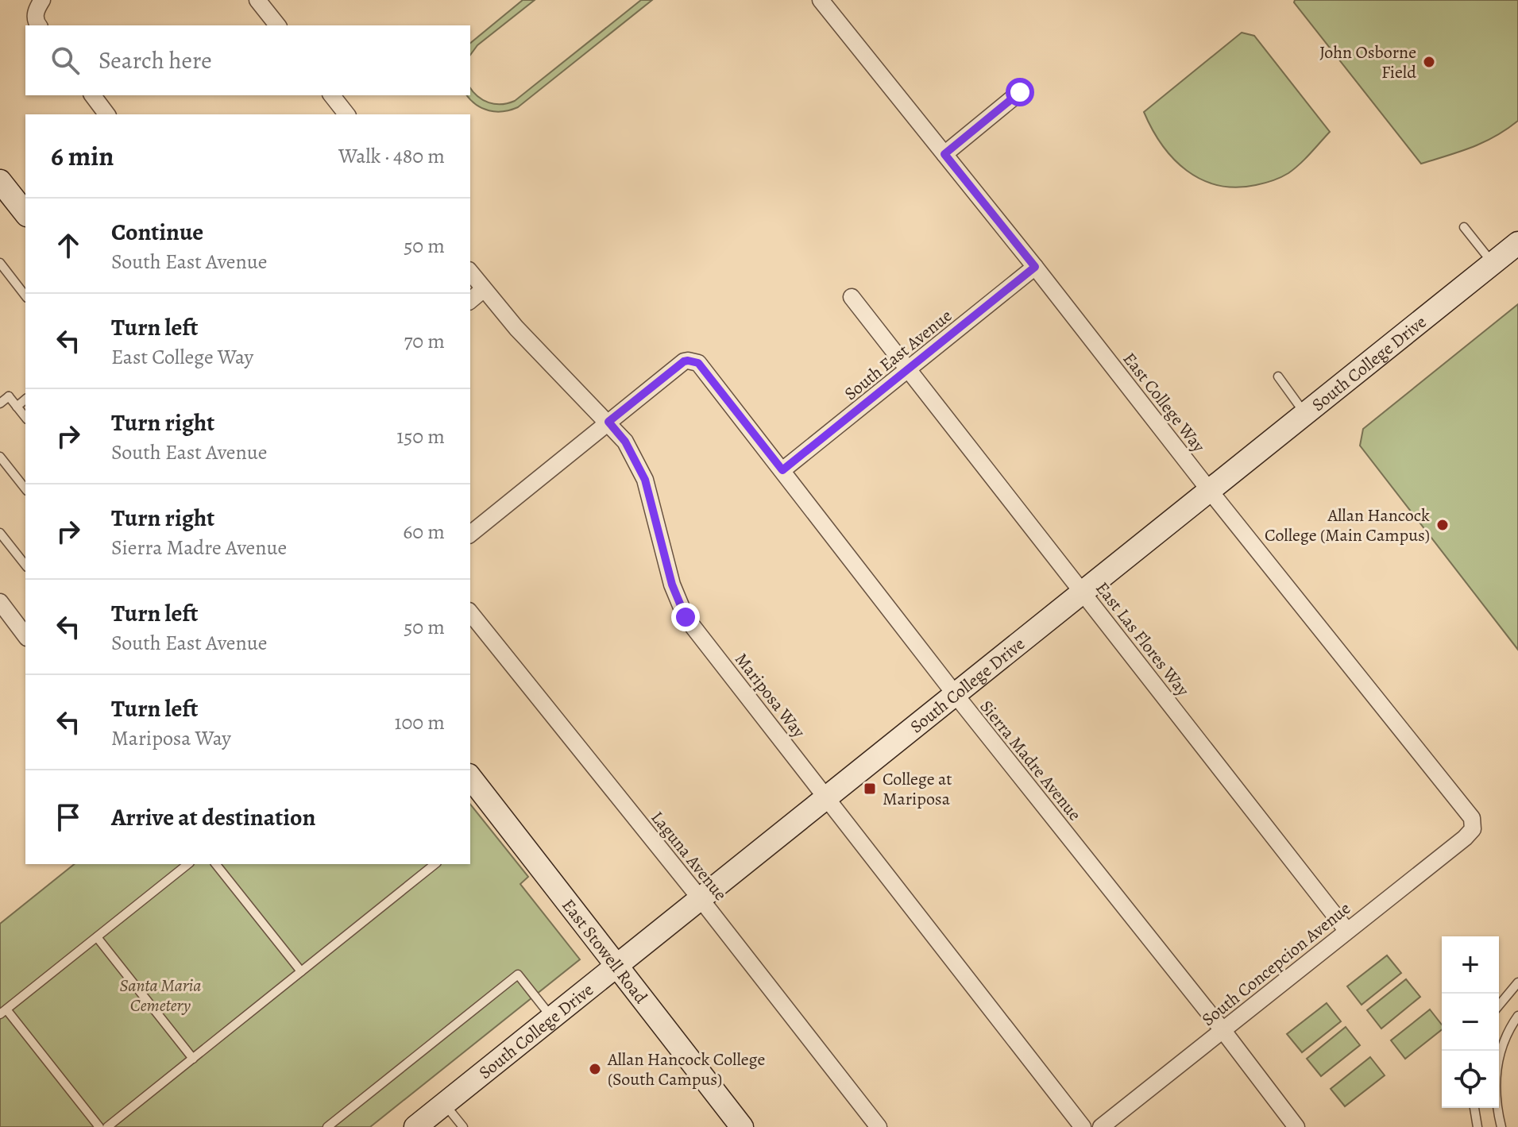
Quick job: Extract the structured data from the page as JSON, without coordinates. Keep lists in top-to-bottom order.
{
  "streets": {
    "street": [
      "South East Avenue",
      "South College Drive",
      "East College Way",
      "East Las Flores Way",
      "Mariposa Way",
      "Sierra Madre Avenue",
      "Laguna Avenue",
      "East Stowell Road",
      "South Concepcion Avenue"
    ]
  },
  "crossings": [
    ["South East Avenue", "East College Way"],
    ["South East Avenue", "East Las Flores Way"],
    ["South East Avenue", "Sierra Madre Avenue"],
    ["South College Drive", "East College Way"],
    ["South College Drive", "East Las Flores Way"],
    ["South College Drive", "Mariposa Way"],
    ["South College Drive", "Sierra Madre Avenue"],
    ["South College Drive", "Laguna Avenue"],
    ["South College Drive", "East Stowell Road"],
    ["East College Way", "South Concepcion Avenue"],
    ["East Las Flores Way", "South Concepcion Avenue"],
    ["Mariposa Way", "Sierra Madre Avenue"],
    ["Sierra Madre Avenue", "South Concepcion Avenue"]
  ],
  "parks": ["Santa Maria Cemetery"],
  "places": {
    "other": ["John Osborne Field", "Allan Hancock College (Main Campus)", "Allan Hancock College (South Campus)"],
    "transit": ["College at Mariposa"]
  },
  "page": {
    "search": "Search here",
    "heading": ["6 min", "Walk · 480 m"],
    "list": [
      ["Continue", "South East Avenue", "50 m"],
      ["Turn left", "East College Way", "70 m"],
      ["Turn right", "South East Avenue", "150 m"],
      ["Turn right", "Sierra Madre Avenue", "60 m"],
      ["Turn left", "South East Avenue", "50 m"],
      ["Turn left", "Mariposa Way", "100 m"],
      "Arrive at destination"
    ],
    "map_buttons": ["+", "−"]
  }
}
